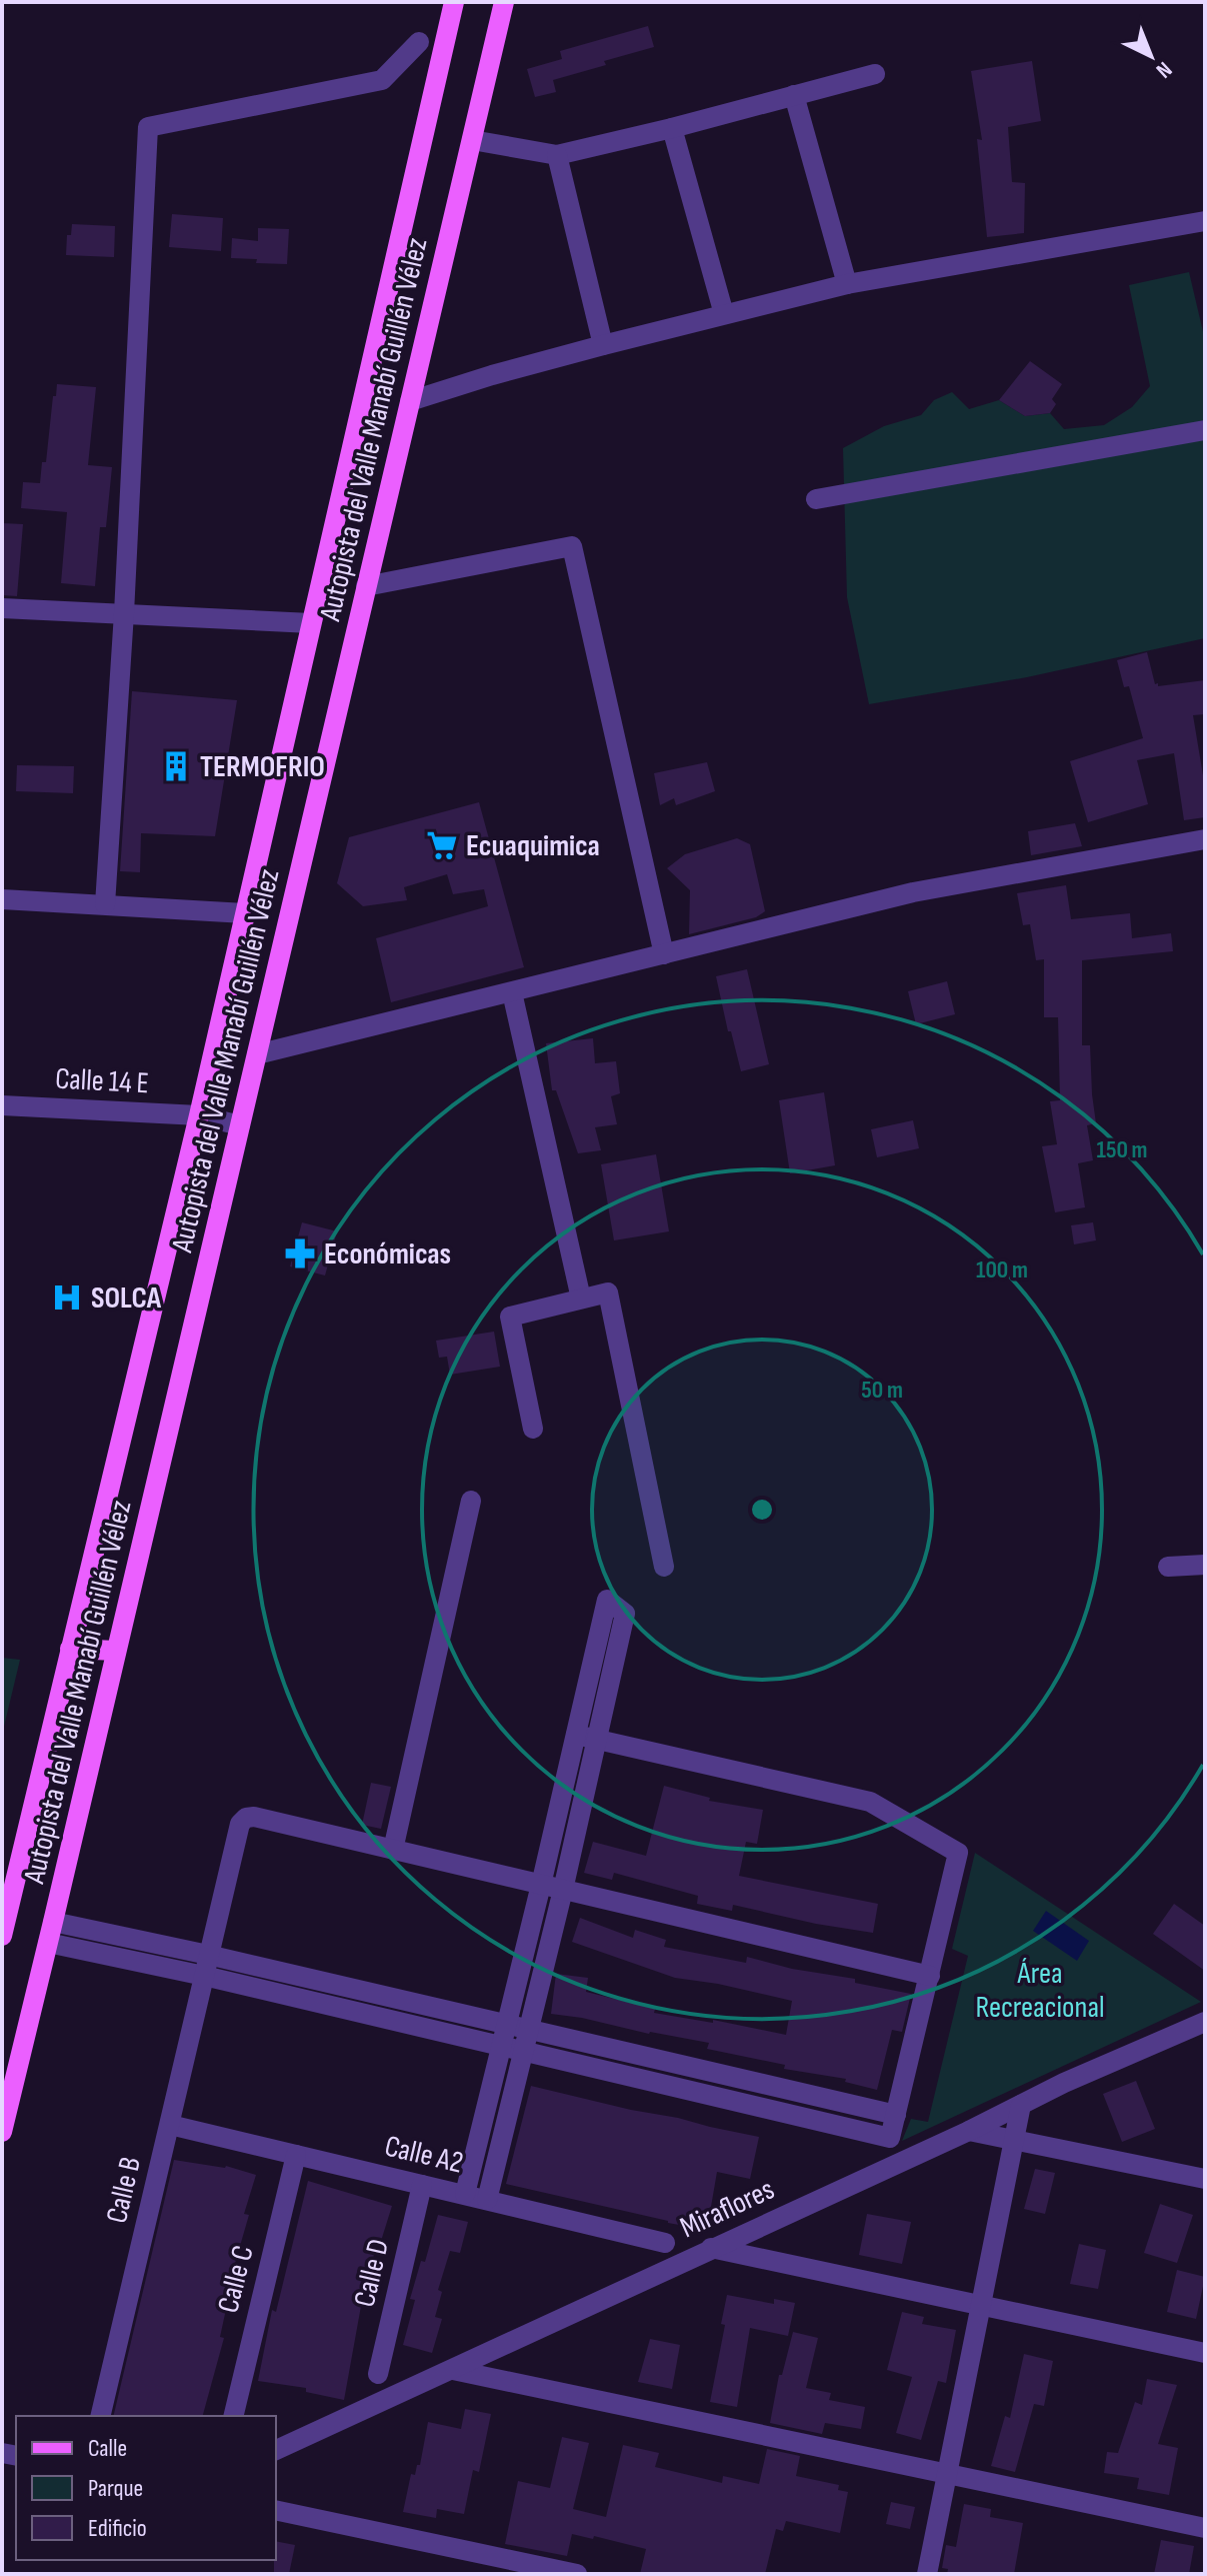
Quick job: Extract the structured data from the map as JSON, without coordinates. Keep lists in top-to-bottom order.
{
  "streets": {
    "main road": ["Autopista del Valle Manabí Guillén Vélez"],
    "street": [
      "Calle 14 E",
      "Calle A2",
      "Calle B",
      "Miraflores",
      "Calle D",
      "Calle C"
    ]
  },
  "crossings": [
    ["Autopista del Valle Manabí Guillén Vélez", "Calle 14 E"],
    ["Calle A2", "Calle B"],
    ["Calle A2", "Calle D"],
    ["Calle A2", "Calle C"]
  ],
  "parks": ["Área Recreacional"],
  "places": {
    "building": ["TERMOFRIO"],
    "supermarket": ["Ecuaquimica"],
    "pharmacy": ["Económicas"],
    "hospital": ["SOLCA"]
  },
  "legend": ["Calle", "Parque", "Edificio"],
  "north": "bottom right",
  "rings": ["150 m", "100 m", "50 m"]
}
